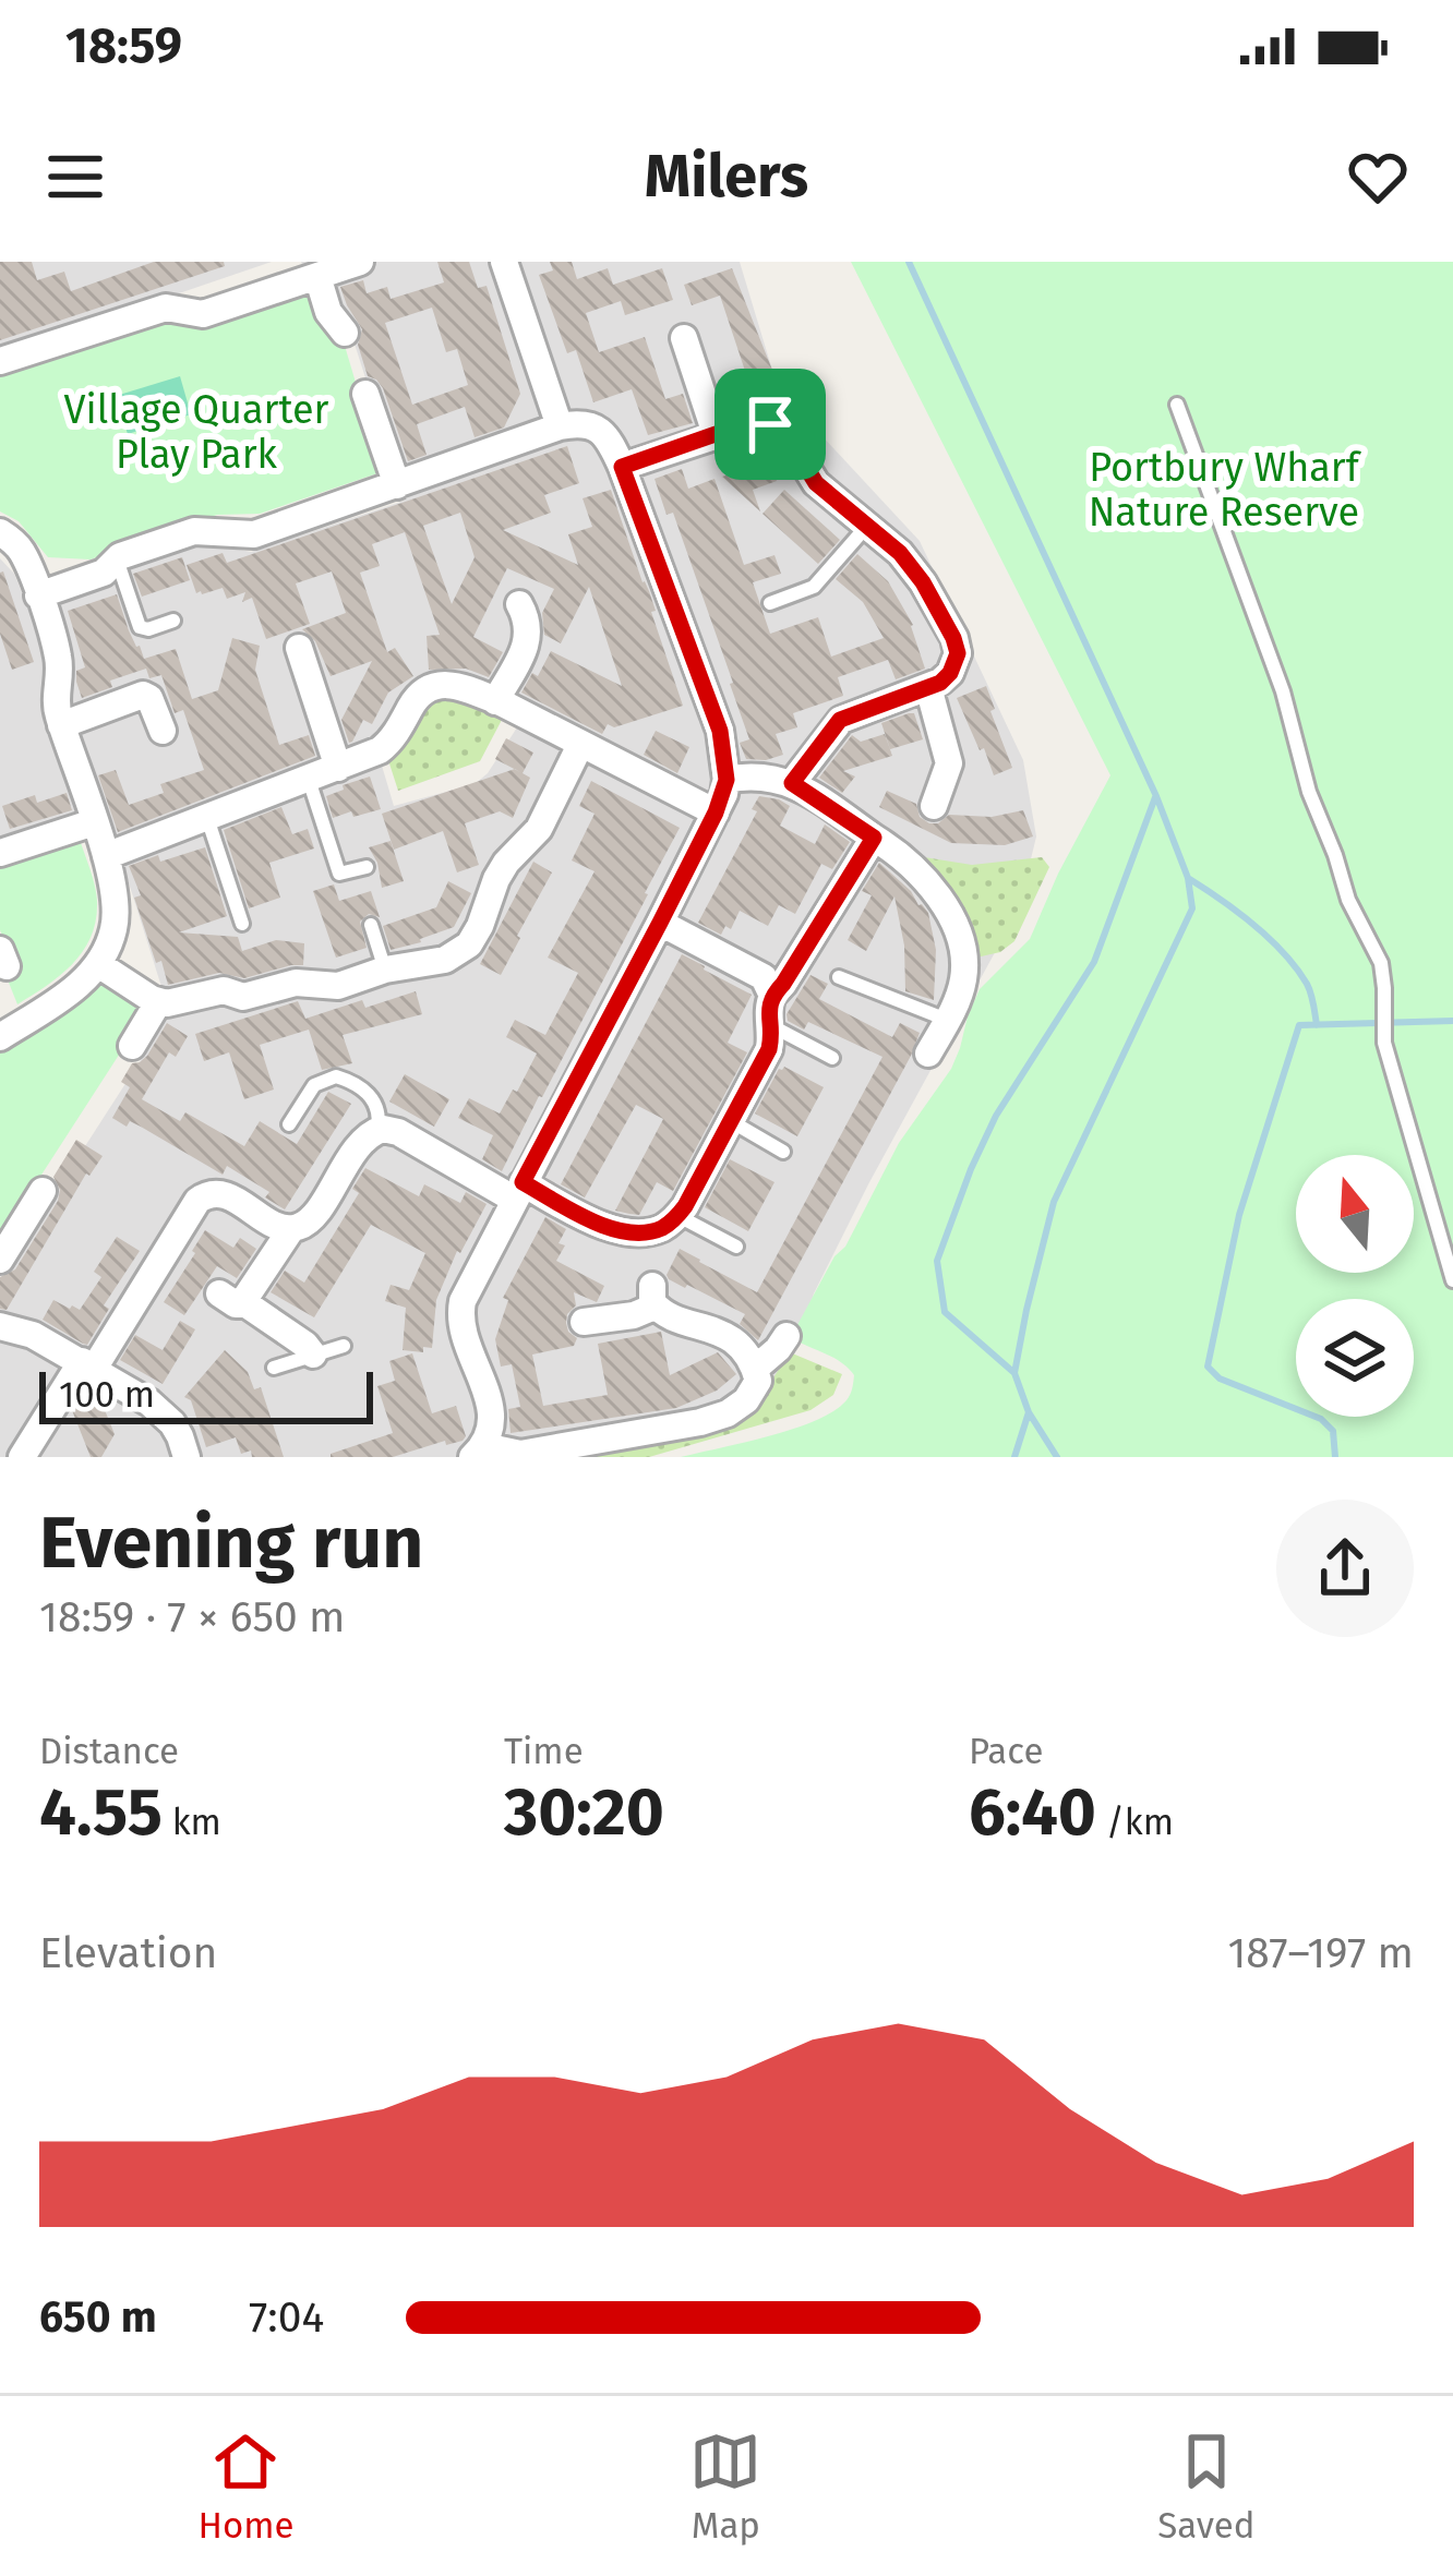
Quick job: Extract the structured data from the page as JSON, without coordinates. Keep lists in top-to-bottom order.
{
  "parks": ["Village Quarter Play Park", "Portbury Wharf Nature Reserve"],
  "scale_bar": "100 m",
  "north": "top",
  "page": {
    "status": "18:59",
    "header": "Milers",
    "scale": "100 m",
    "heading": ["Evening run", "18:59 · 7 × 650 m"],
    "stats": [
      ["Distance", "4.55 km"],
      ["Time", "30:20"],
      ["Pace", "6:40 /km"]
    ],
    "chart": ["Elevation", "187–197 m"],
    "list": [
      {
        "name": "650 m",
        "note": "7:04"
      }
    ],
    "tabs": ["Home", "Map", "Saved"]
  }
}
